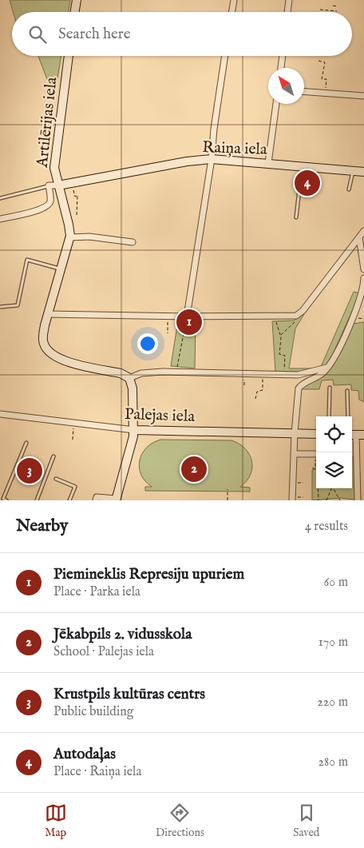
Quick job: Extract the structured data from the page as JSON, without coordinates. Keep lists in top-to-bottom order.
{
  "streets": {
    "street": ["Artilērijas iela", "Raiņa iela", "Palejas iela"]
  },
  "crossings": [
    ["Artilērijas iela", "Raiņa iela"]
  ],
  "north": "top left",
  "page": {
    "search": "Search here",
    "pins": [
      "4",
      "1",
      "2",
      "3"
    ],
    "heading": ["Nearby", "4 results"],
    "list": [
      {
        "mark": "1",
        "name": "Piemineklis Represiju upuriem",
        "note": "Place · Parka iela",
        "value": "60 m"
      },
      {
        "mark": "2",
        "name": "Jēkabpils 2. vidusskola",
        "note": "School · Palejas iela",
        "value": "170 m"
      },
      {
        "mark": "3",
        "name": "Krustpils kultūras centrs",
        "note": "Public building",
        "value": "220 m"
      },
      {
        "mark": "4",
        "name": "Autodaļas",
        "note": "Place · Raiņa iela",
        "value": "280 m"
      }
    ],
    "nav": ["Map", "Directions", "Saved"]
  }
}
